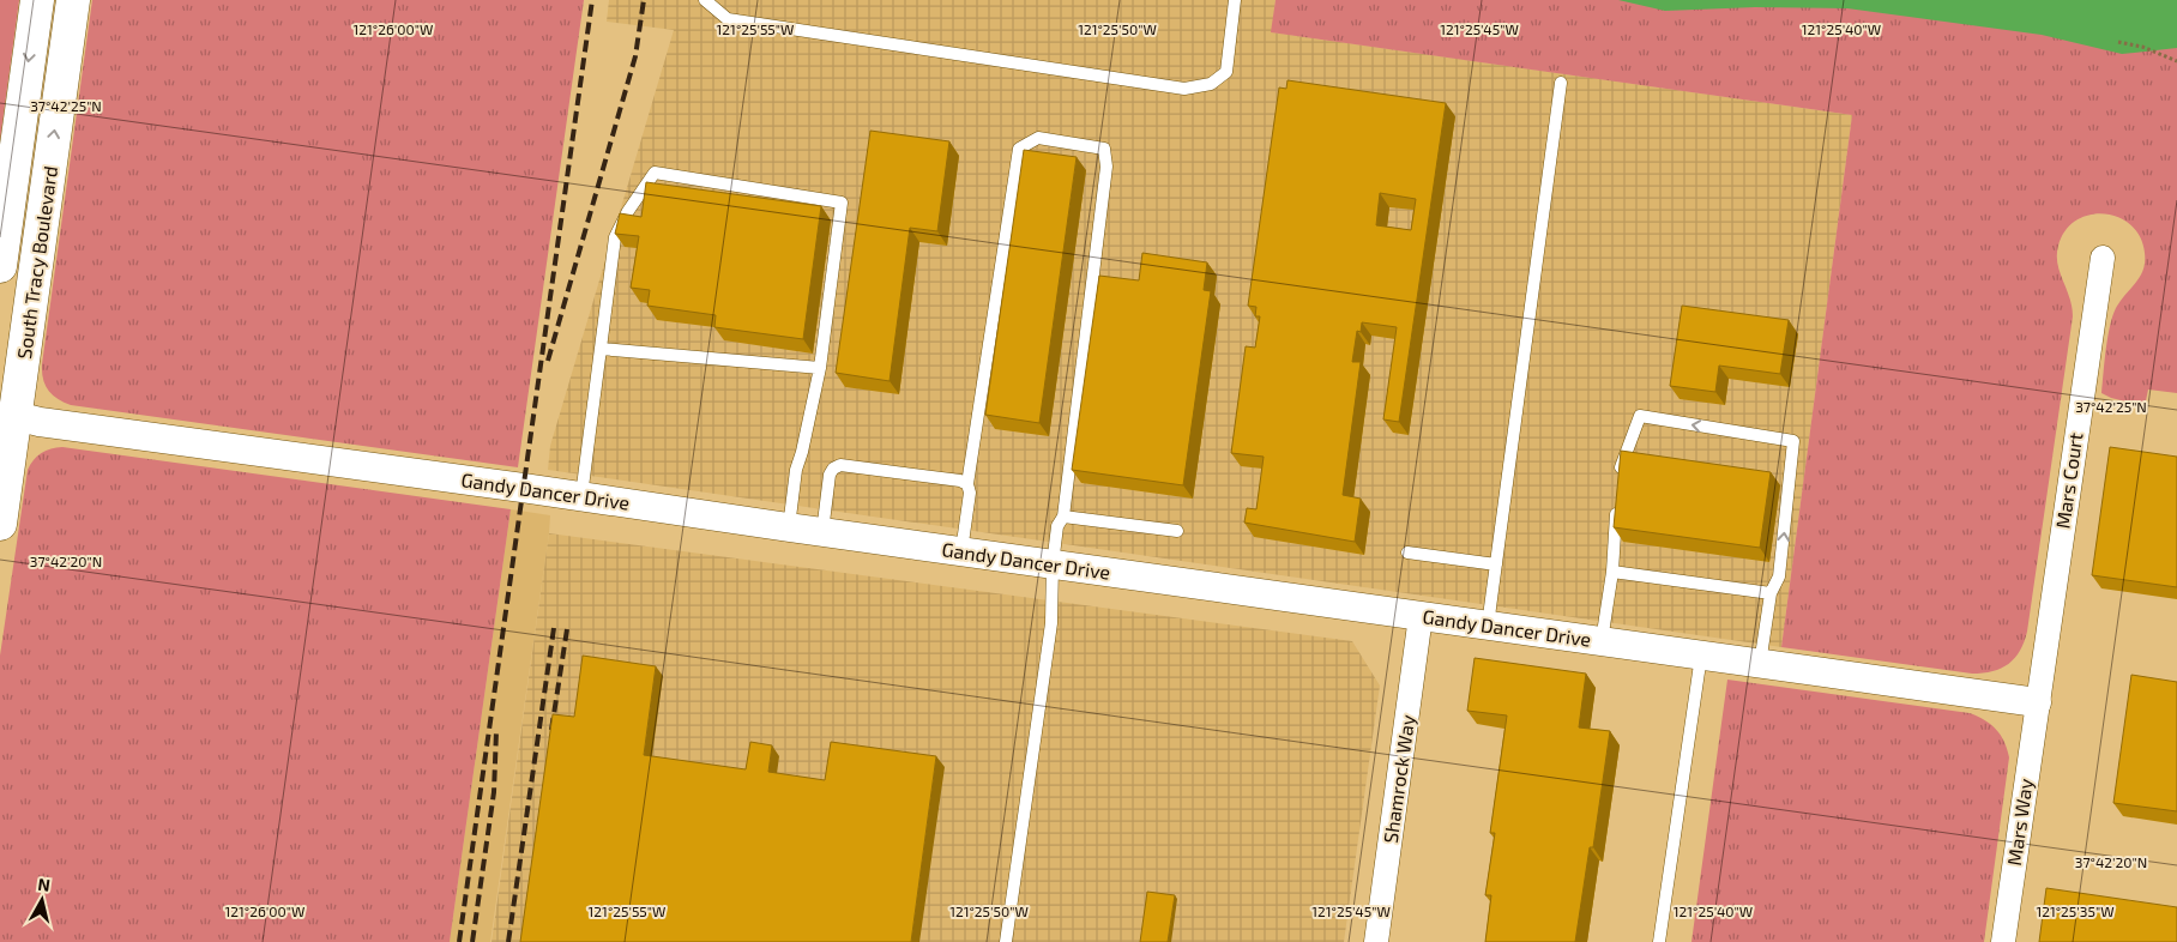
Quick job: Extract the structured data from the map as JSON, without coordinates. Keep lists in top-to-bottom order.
{
  "streets": {
    "main road": ["South Tracy Boulevard"],
    "street": [
      "Mars Court",
      "Gandy Dancer Drive",
      "Shamrock Way",
      "Mars Way"
    ]
  },
  "crossings": [
    ["South Tracy Boulevard", "Gandy Dancer Drive"],
    ["Mars Court", "Gandy Dancer Drive"],
    ["Mars Court", "Mars Way"],
    ["Gandy Dancer Drive", "Shamrock Way"],
    ["Gandy Dancer Drive", "Mars Way"]
  ],
  "north": "top",
  "coordinates": [
    "121°26'00\"W",
    "121°25'55\"W",
    "121°25'50\"W",
    "121°25'45\"W",
    "121°25'40\"W",
    "37°42'25\"N",
    "37°42'20\"N",
    "121°25'35\"W"
  ]
}
